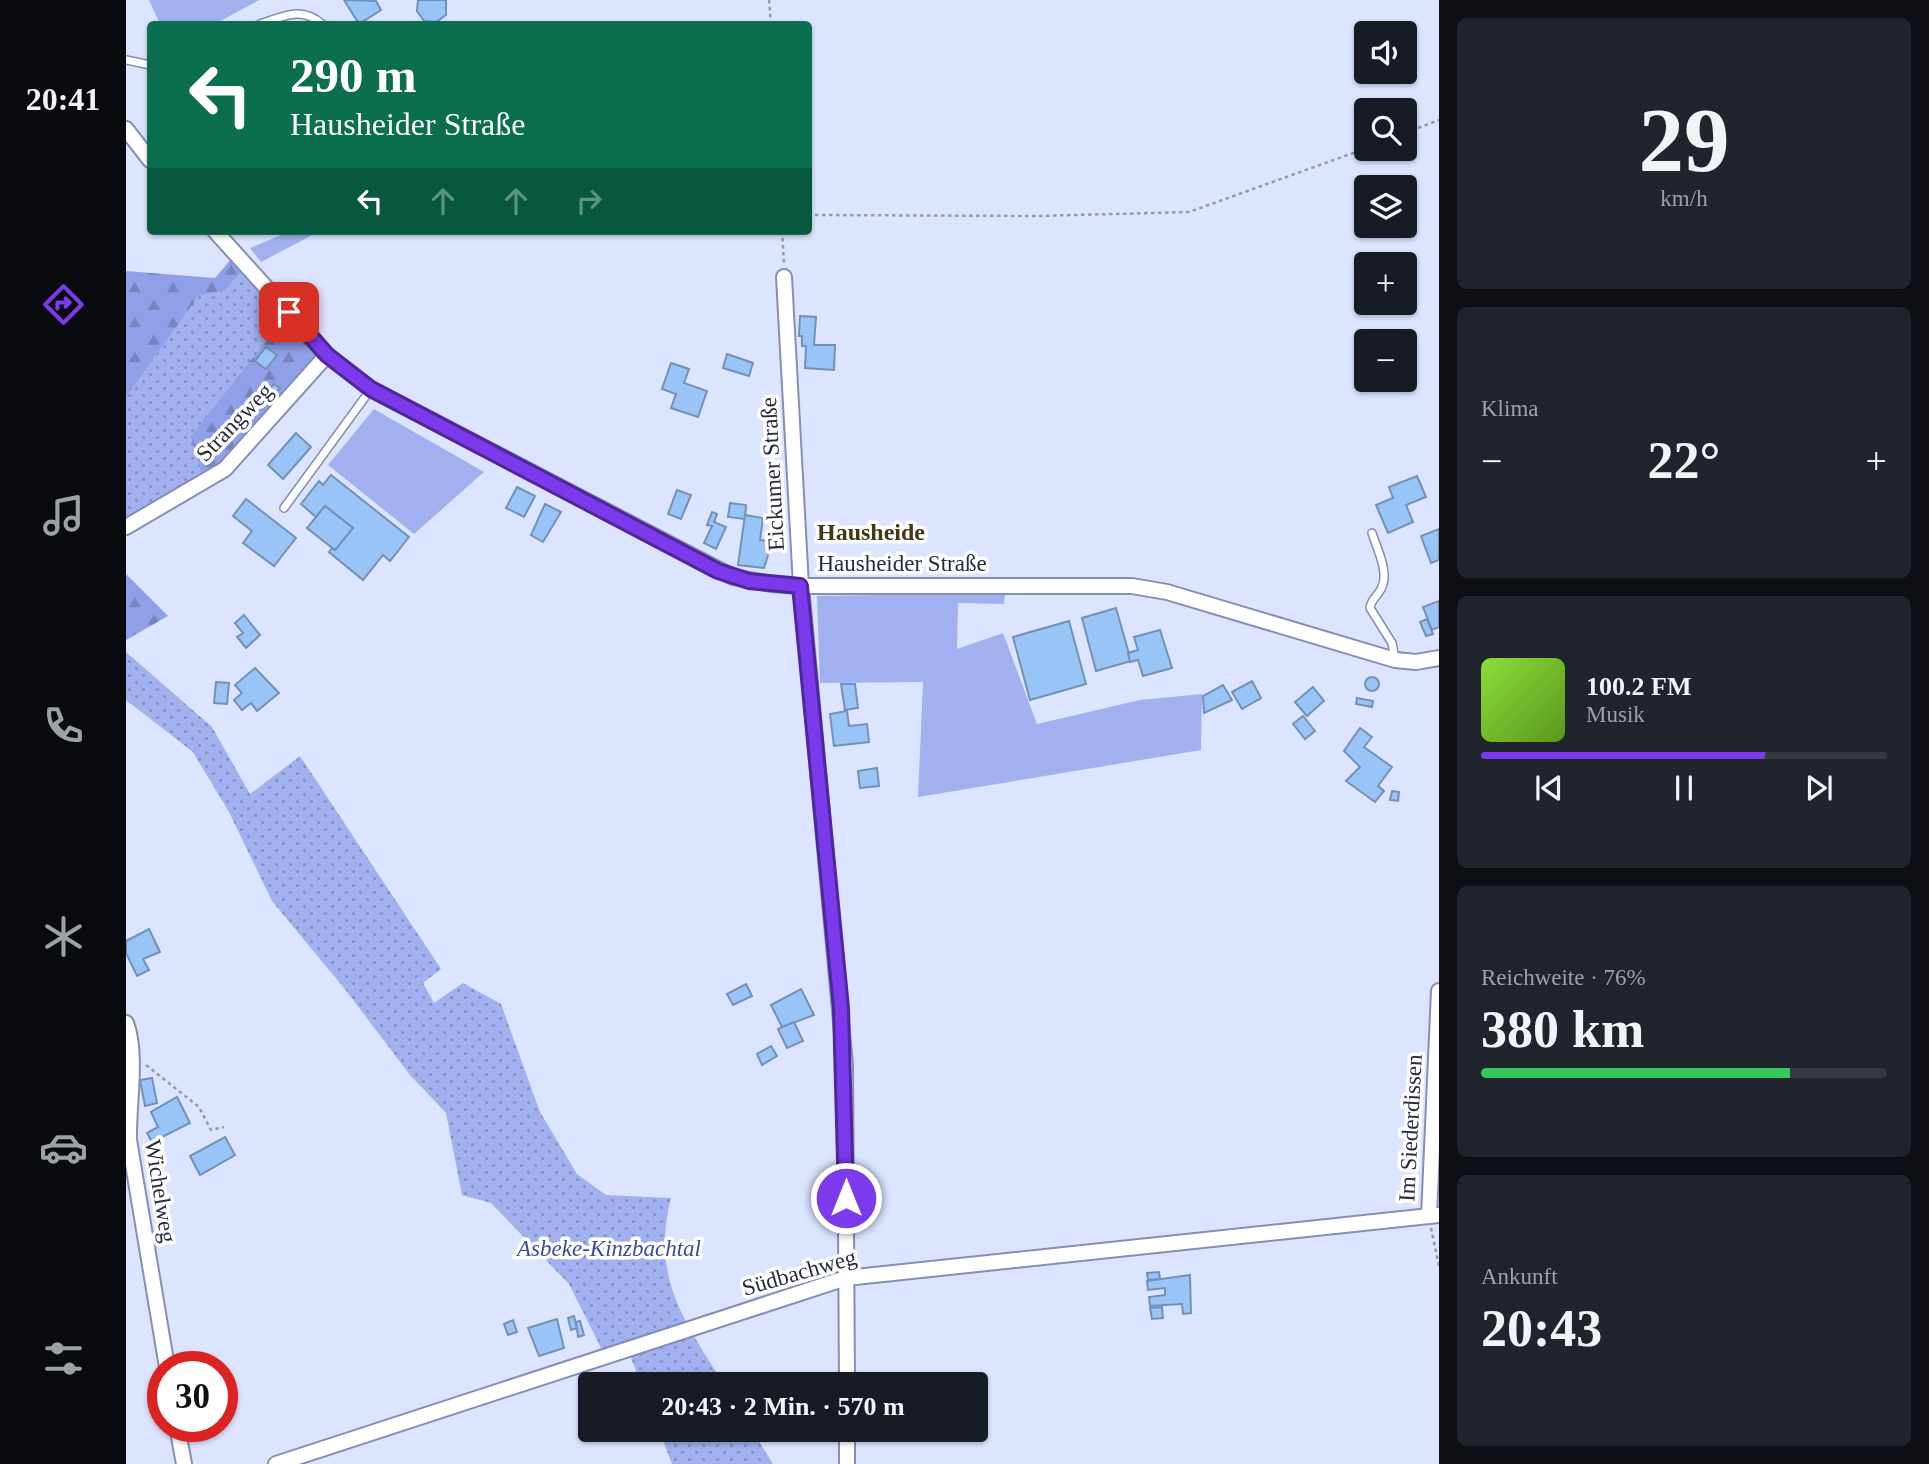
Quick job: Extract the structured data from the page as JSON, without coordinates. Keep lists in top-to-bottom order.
{
  "streets": {
    "street": [
      "Strangweg",
      "Eickumer Straße",
      "Hausheider Straße",
      "Im Siederdissen",
      "Wichelweg",
      "Südbachweg"
    ]
  },
  "crossings": [
    ["Strangweg", "Hausheider Straße"],
    ["Eickumer Straße", "Hausheider Straße"],
    ["Eickumer Straße", "Südbachweg"],
    ["Im Siederdissen", "Südbachweg"]
  ],
  "districts": ["Hausheide"],
  "parks": ["Asbeke-Kinzbachtal"],
  "page": {
    "tabs": "20:41",
    "tile": [
      ["29", "km/h"],
      "Klima",
      ["Reichweite · 76%", "380 km"],
      ["Ankunft", "20:43"]
    ],
    "map_buttons": ["+", "−"],
    "turn": ["290 m", "Hausheider Straße"],
    "heat": ["−", "22°", "+"],
    "song": ["100.2 FM", "Musik"],
    "limit": "30",
    "trip": "20:43 · 2 Min. · 570 m"
  }
}
